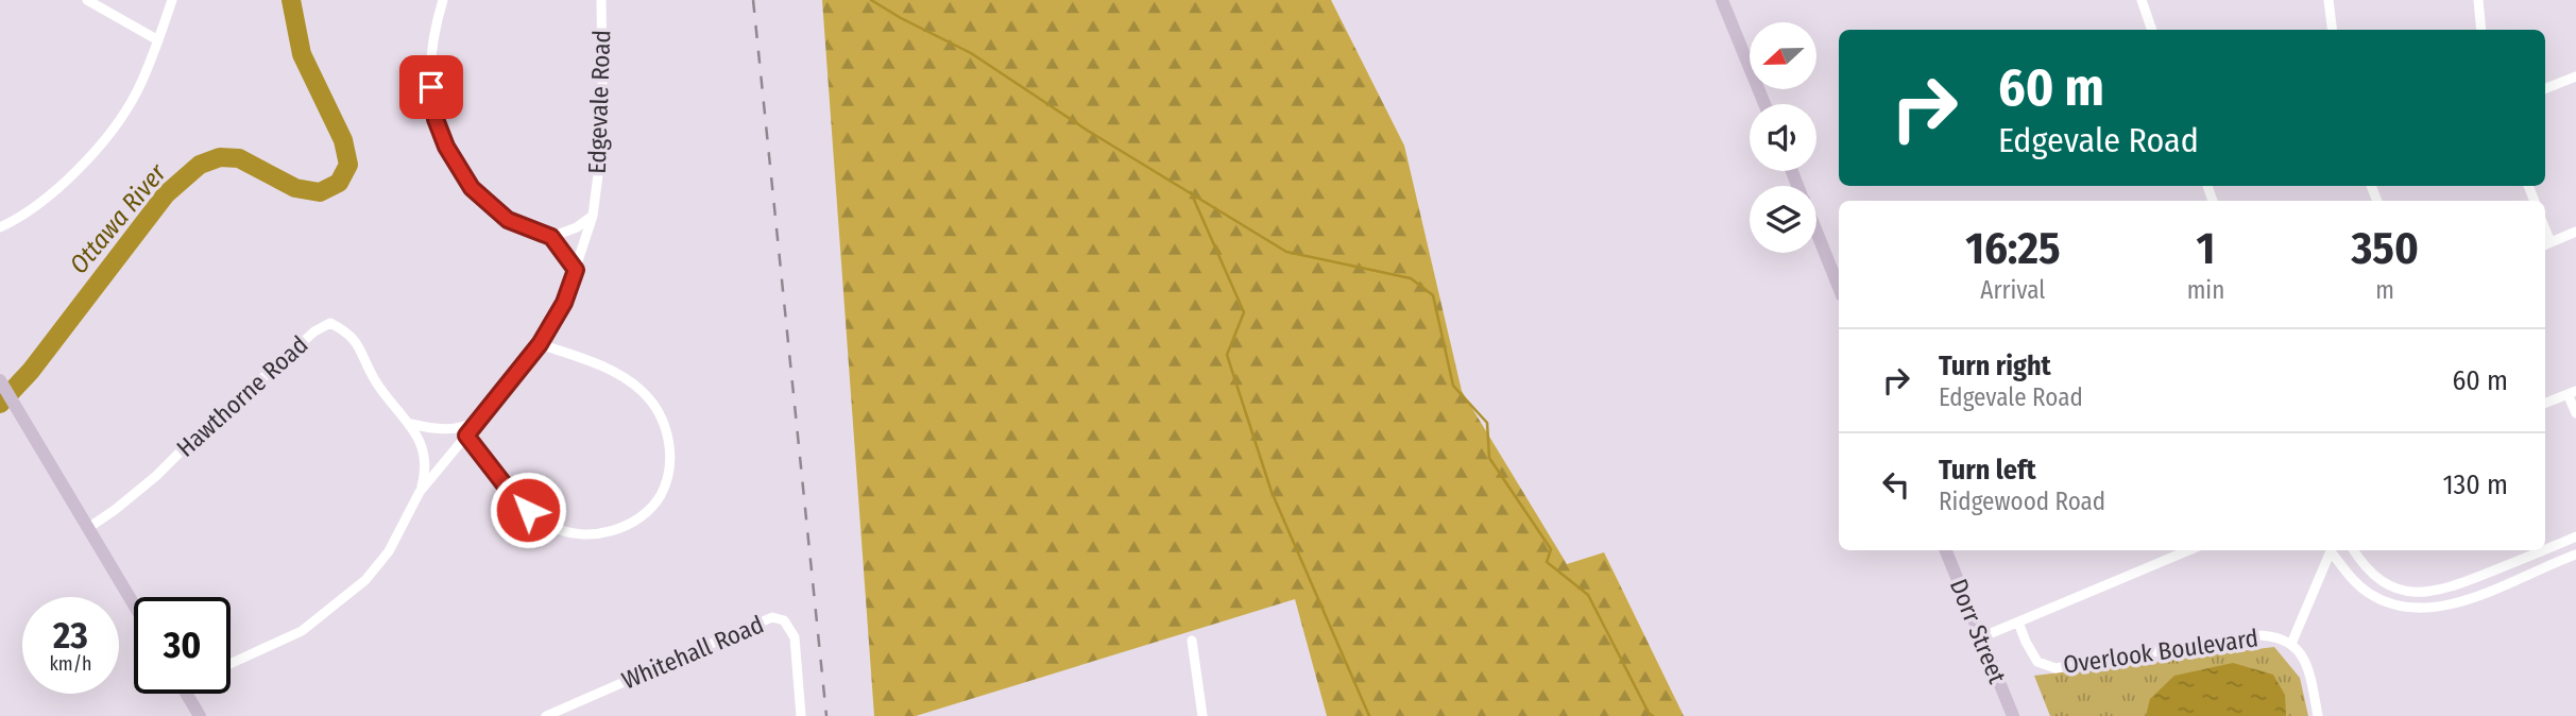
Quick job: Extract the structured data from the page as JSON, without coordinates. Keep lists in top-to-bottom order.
{
  "streets": {
    "main road": ["Dorr Street"],
    "street": [
      "Edgevale Road",
      "Hawthorne Road",
      "Overlook Boulevard",
      "Whitehall Road"
    ]
  },
  "crossings": [
    ["Edgevale Road", "Hawthorne Road"]
  ],
  "water": ["Ottawa River"],
  "north": "left",
  "page": {
    "turn": ["60 m", "Edgevale Road"],
    "eta": [
      "16:25",
      "Arrival",
      "1",
      "min",
      "350",
      "m"
    ],
    "list": [
      {
        "name": "Turn right",
        "note": "Edgevale Road",
        "value": "60 m"
      },
      {
        "name": "Turn left",
        "note": "Ridgewood Road",
        "value": "130 m"
      }
    ],
    "speed": "23 km/h",
    "limit": "30"
  }
}
